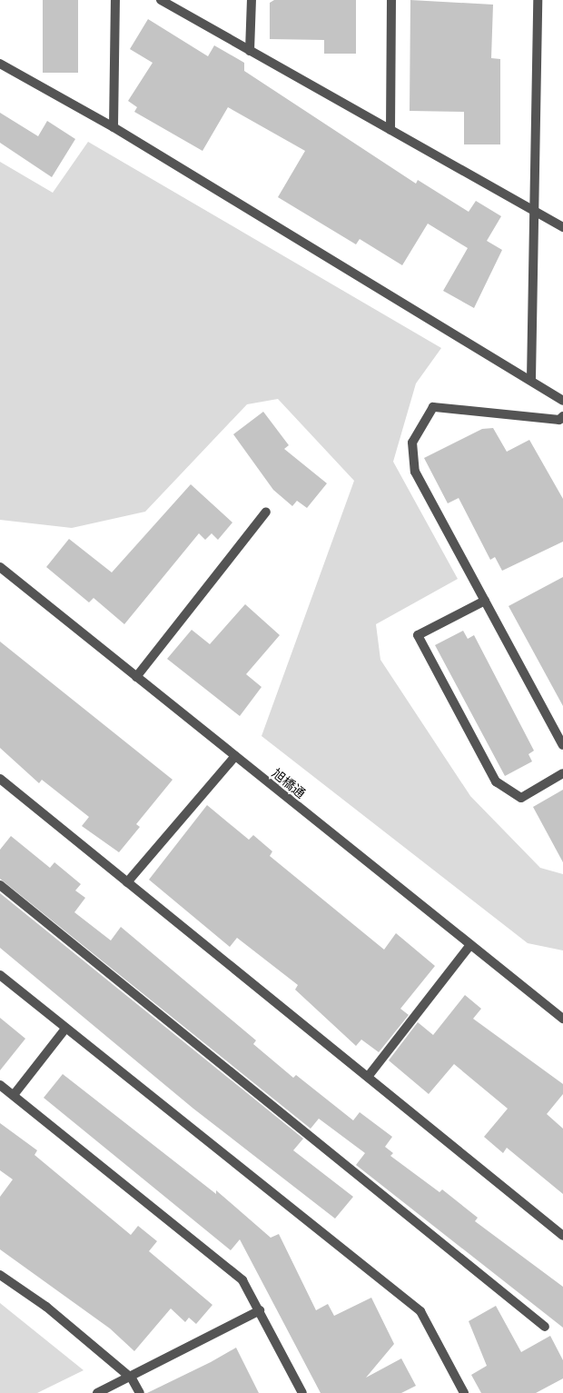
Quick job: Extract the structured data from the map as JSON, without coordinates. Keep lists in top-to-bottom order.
{
  "streets": {
    "street": ["旭橋通"]
  }
}
